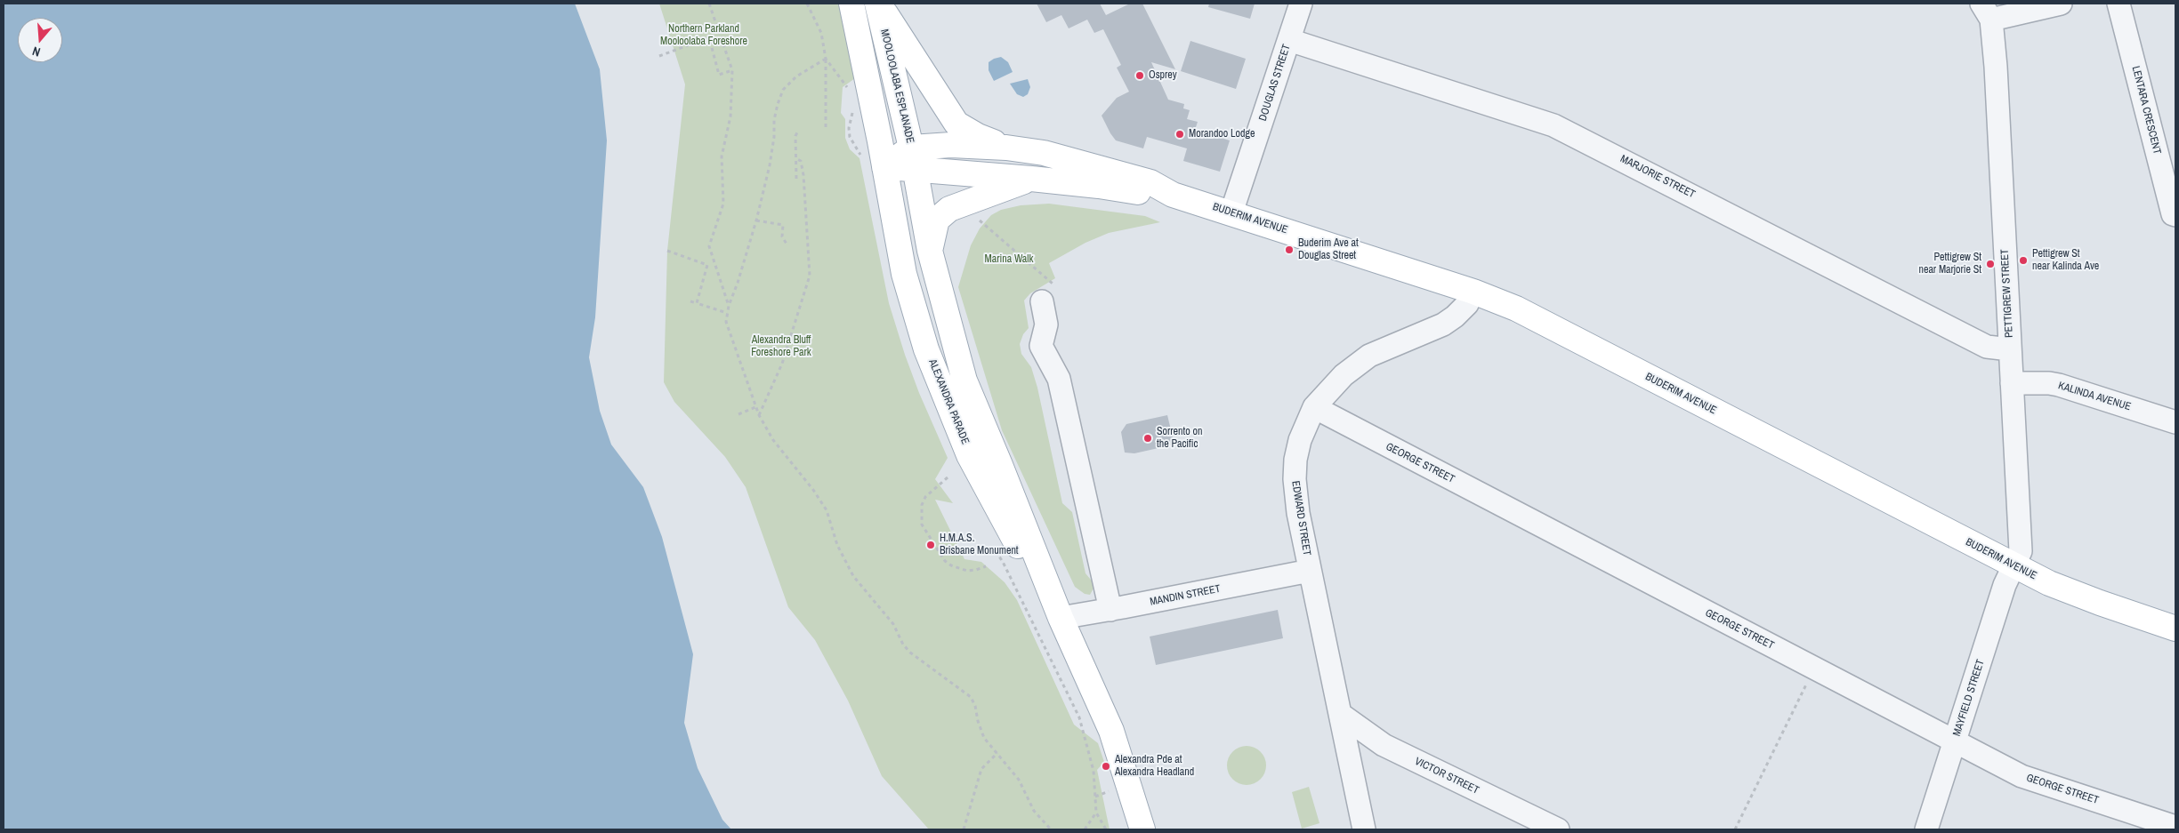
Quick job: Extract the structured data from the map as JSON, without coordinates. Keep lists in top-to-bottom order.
{
  "streets": {
    "main road": ["MOOLOOLABA ESPLANADE", "BUDERIM AVENUE", "ALEXANDRA PARADE"],
    "street": [
      "DOUGLAS STREET",
      "LENTARA CRESCENT",
      "MARJORIE STREET",
      "PETTIGREW STREET",
      "KALINDA AVENUE",
      "GEORGE STREET",
      "EDWARD STREET",
      "MANDIN STREET",
      "MAYFIELD STREET",
      "VICTOR STREET"
    ]
  },
  "crossings": [
    ["DOUGLAS STREET", "MARJORIE STREET"],
    ["DOUGLAS STREET", "BUDERIM AVENUE"],
    ["MOOLOOLABA ESPLANADE", "BUDERIM AVENUE"],
    ["MOOLOOLABA ESPLANADE", "ALEXANDRA PARADE"],
    ["MARJORIE STREET", "PETTIGREW STREET"],
    ["BUDERIM AVENUE", "PETTIGREW STREET"],
    ["BUDERIM AVENUE", "ALEXANDRA PARADE"],
    ["BUDERIM AVENUE", "EDWARD STREET"],
    ["BUDERIM AVENUE", "MAYFIELD STREET"],
    ["PETTIGREW STREET", "KALINDA AVENUE"],
    ["PETTIGREW STREET", "MAYFIELD STREET"],
    ["ALEXANDRA PARADE", "MANDIN STREET"],
    ["GEORGE STREET", "EDWARD STREET"],
    ["GEORGE STREET", "MAYFIELD STREET"],
    ["EDWARD STREET", "MANDIN STREET"],
    ["EDWARD STREET", "VICTOR STREET"]
  ],
  "parks": ["Northern Parkland Mooloolaba Foreshore", "Marina Walk", "Alexandra Bluff Foreshore Park"],
  "places": [
    "Osprey",
    "Morandoo Lodge",
    "Buderim Ave at Douglas Street",
    "Pettigrew St near Kalinda Ave",
    "Pettigrew St near Marjorie St",
    "Sorrento on the Pacific",
    "H.M.A.S. Brisbane Monument",
    "Alexandra Pde at Alexandra Headland"
  ],
  "north": "bottom"
}
